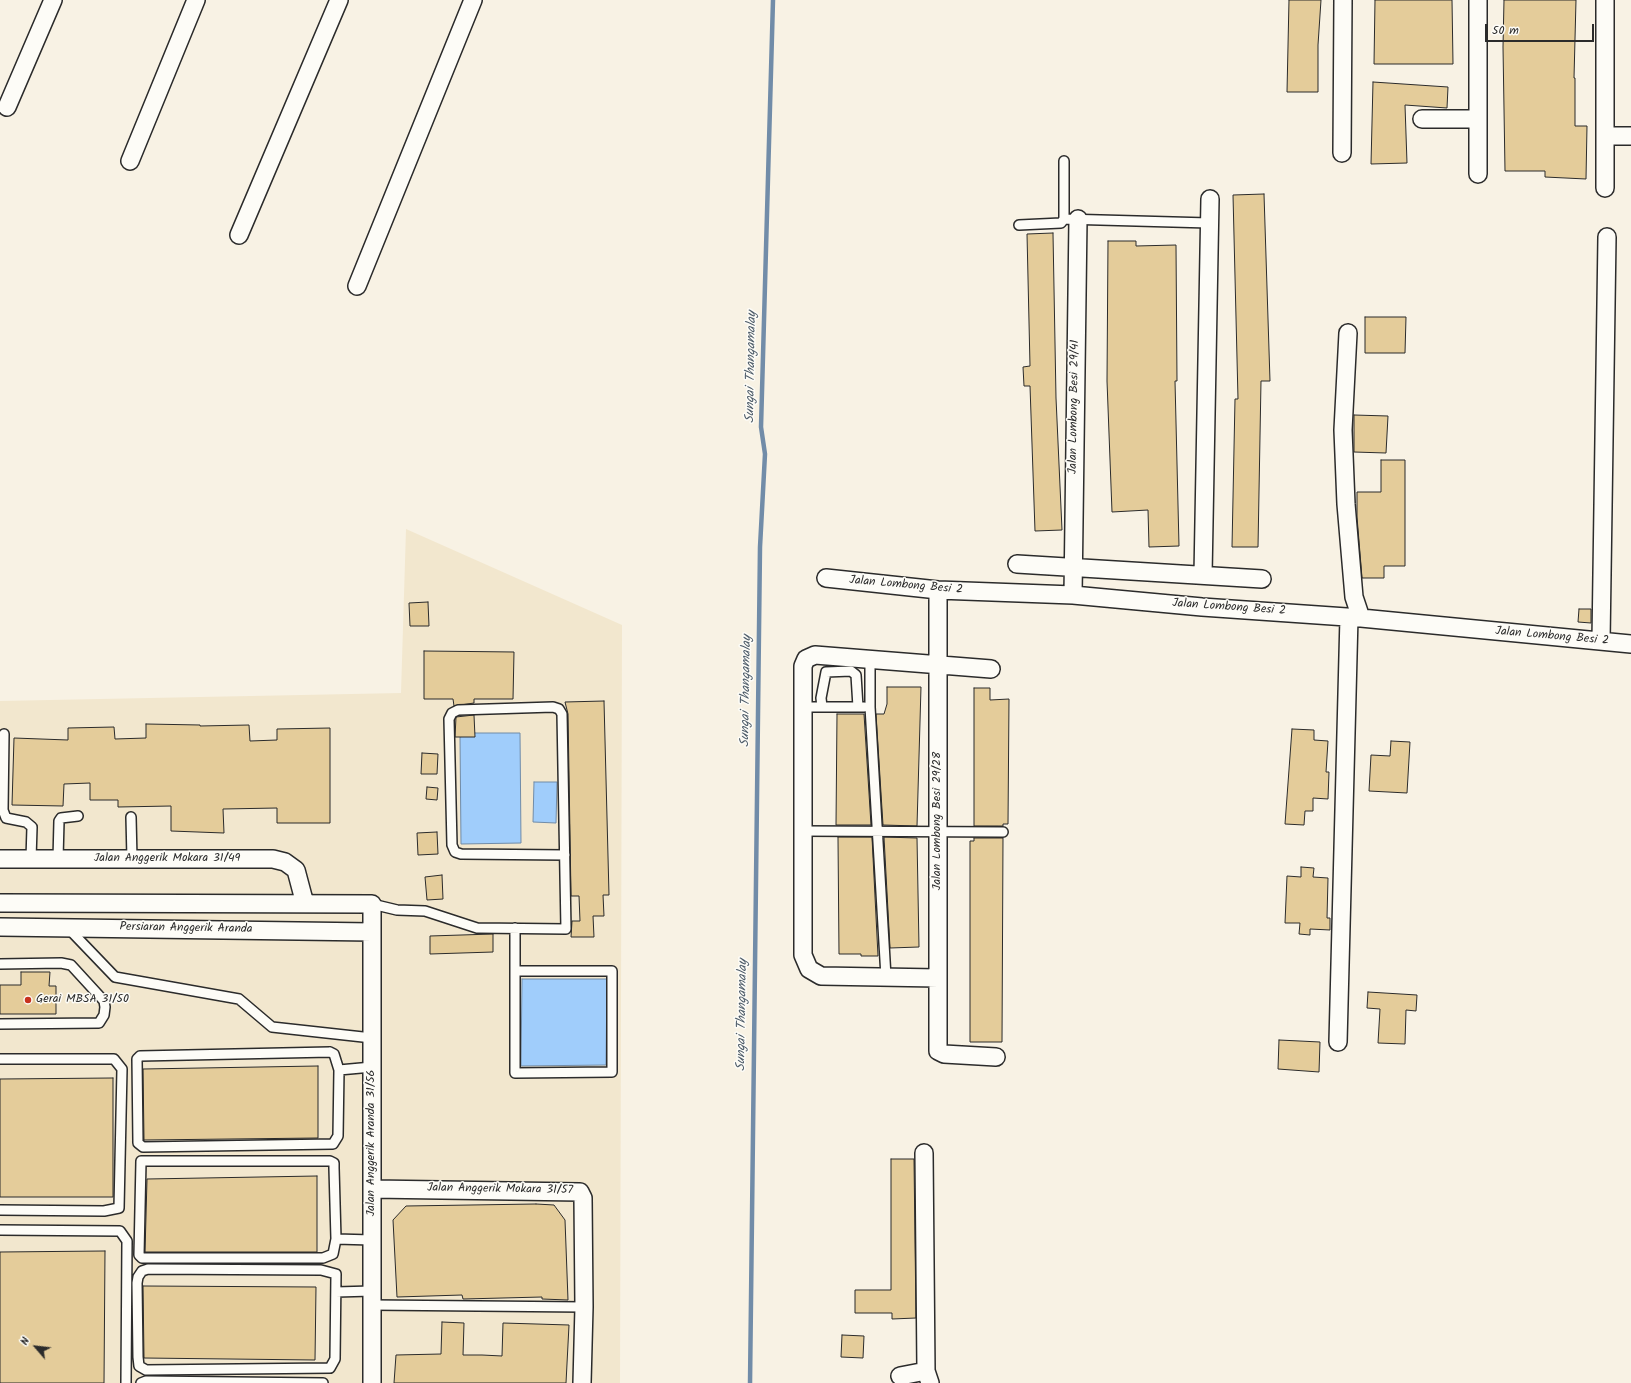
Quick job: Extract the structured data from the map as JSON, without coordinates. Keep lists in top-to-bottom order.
{
  "streets": {
    "street": [
      "Jalan Lombong Besi 29/41",
      "Jalan Lombong Besi 2",
      "Jalan Lombong Besi 29/28",
      "Jalan Anggerik Mokara 31/49",
      "Persiaran Anggerik Aranda",
      "Jalan Anggerik Aranda 31/56",
      "Jalan Anggerik Mokara 31/57"
    ]
  },
  "crossings": [
    ["Jalan Lombong Besi 29/41", "Jalan Lombong Besi 2"],
    ["Jalan Lombong Besi 2", "Jalan Lombong Besi 29/28"],
    ["Jalan Anggerik Mokara 31/49", "Persiaran Anggerik Aranda"],
    ["Persiaran Anggerik Aranda", "Jalan Anggerik Aranda 31/56"],
    ["Jalan Anggerik Aranda 31/56", "Jalan Anggerik Mokara 31/57"]
  ],
  "water": ["Sungai Thangamalay"],
  "places": ["Gerai MBSA 31/50"],
  "scale_bar": "50 m",
  "north": "top left"
}
